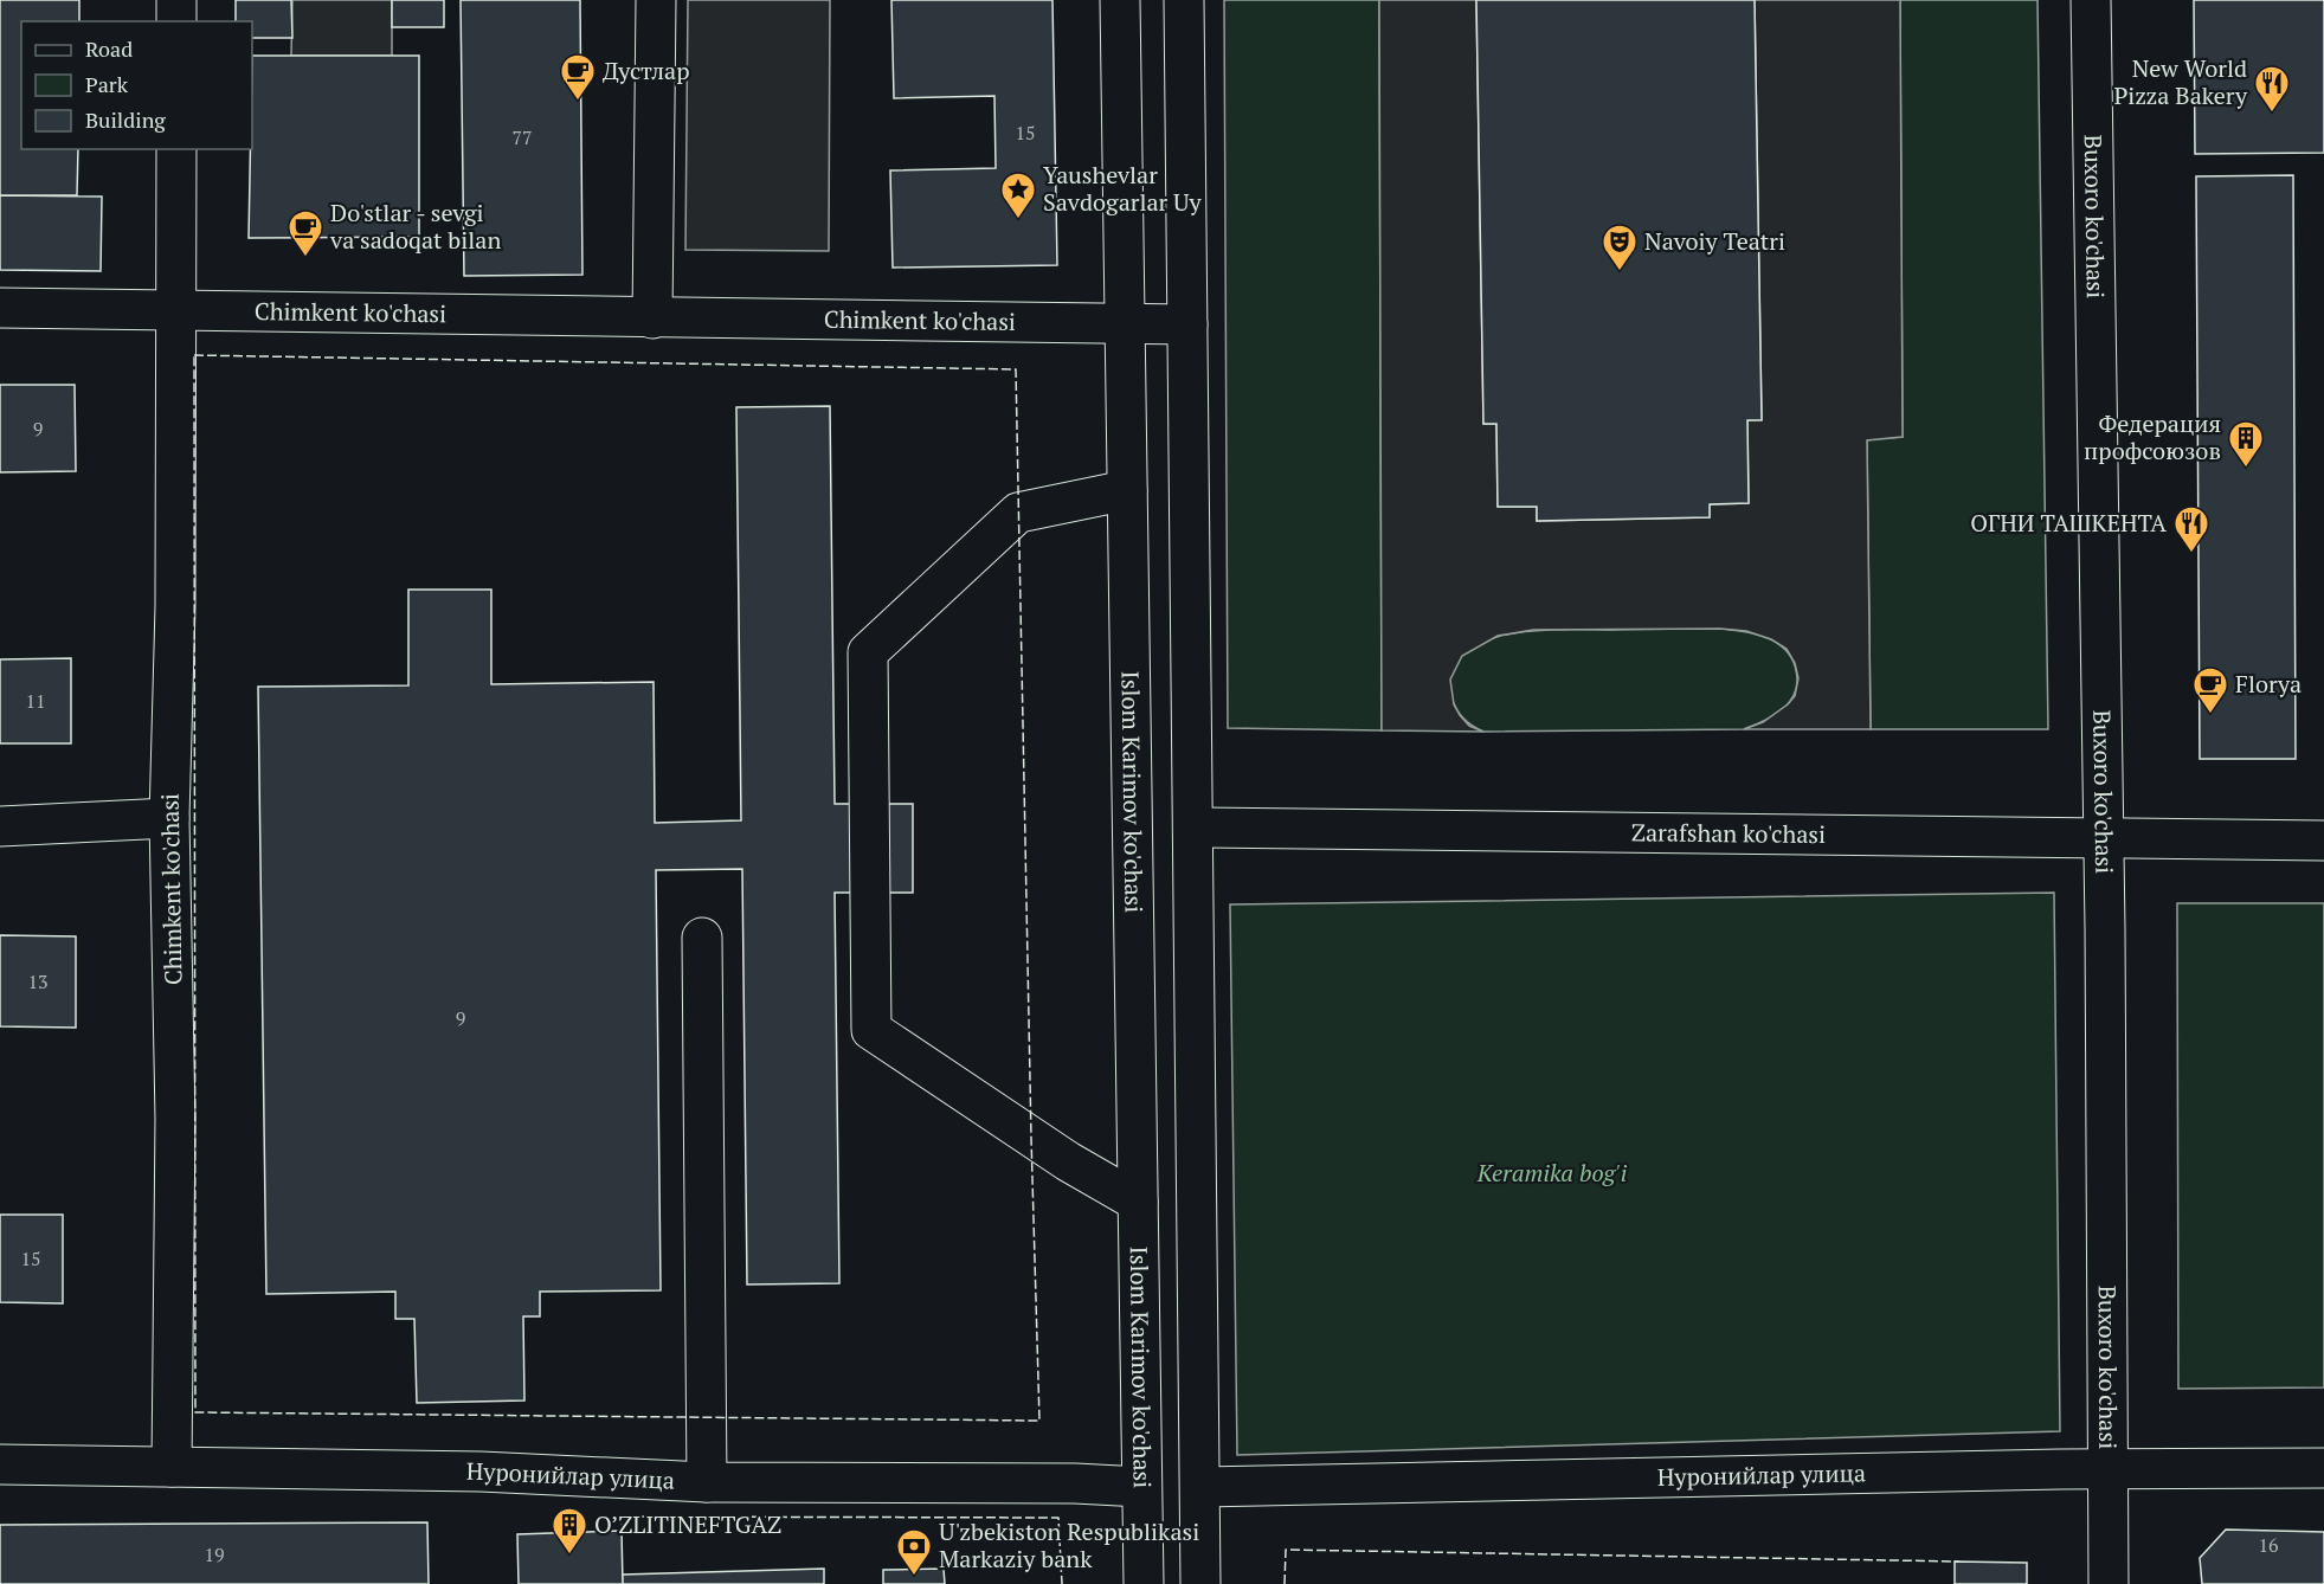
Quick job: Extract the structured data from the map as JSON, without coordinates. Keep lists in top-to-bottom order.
{
  "streets": {
    "street": [
      "Buxoro ko'chasi",
      "Chimkent ko'chasi",
      "Islom Karimov ko'chasi",
      "Zarafshan ko'chasi",
      "Нуронийлар улица"
    ]
  },
  "crossings": [
    ["Buxoro ko'chasi", "Zarafshan ko'chasi"],
    ["Buxoro ko'chasi", "Нуронийлар улица"],
    ["Chimkent ko'chasi", "Islom Karimov ko'chasi"],
    ["Chimkent ko'chasi", "Нуронийлар улица"],
    ["Islom Karimov ko'chasi", "Zarafshan ko'chasi"],
    ["Islom Karimov ko'chasi", "Нуронийлар улица"]
  ],
  "parks": ["Keramika bog'i"],
  "places": {
    "cafe": ["Дустлар", "Do'stlar - sevgi va sadoqat bilan", "Florya"],
    "restaurant": ["New World Pizza Bakery", "ОГНИ ТАШКЕНТА"],
    "place": ["Yaushevlar Savdogarlar Uy"],
    "theatre": ["Navoiy Teatri"],
    "building": ["Федерация профсоюзов", "O’ZLITINEFTGAZ"],
    "bank": ["U'zbekiston Respublikasi Markaziy bank"]
  },
  "house_numbers": [
    "15",
    "77",
    "9",
    "11",
    "13",
    "9",
    "15",
    "16",
    "19"
  ],
  "legend": ["Road", "Park", "Building"]
}
